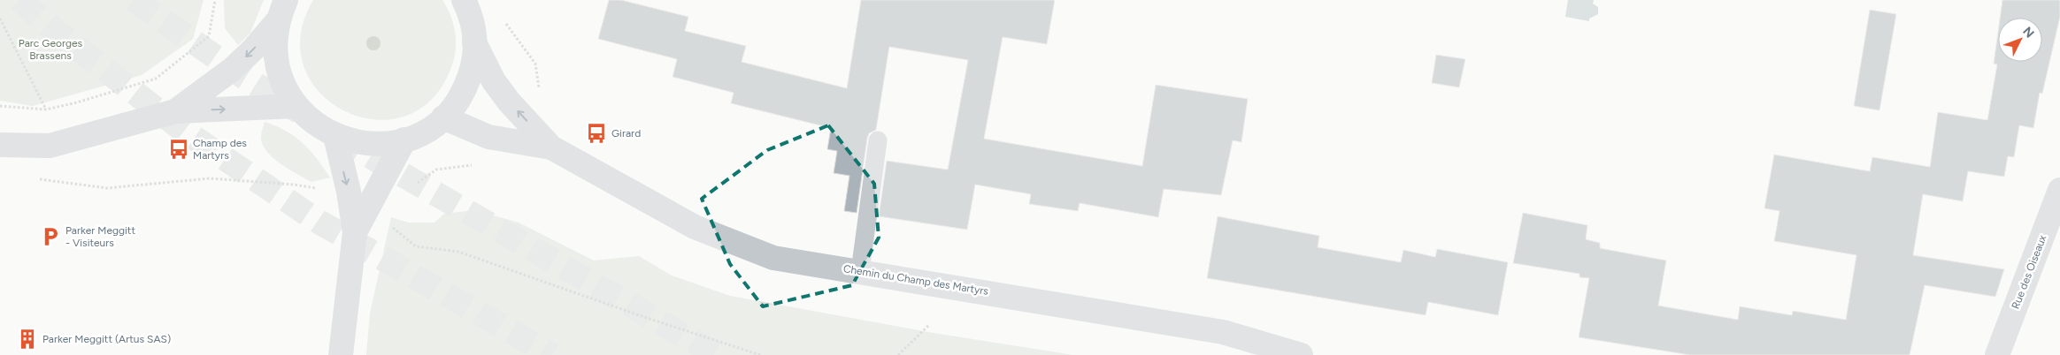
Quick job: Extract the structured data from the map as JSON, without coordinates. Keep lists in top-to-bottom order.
{
  "streets": {
    "street": ["Rue des Oiseaux", "Chemin du Champ des Martyrs"]
  },
  "parks": ["Parc Georges Brassens"],
  "places": {
    "bus stop": ["Girard", "Champ des Martyrs"],
    "parking": ["Parker Meggitt - Visiteurs"],
    "building": ["Parker Meggitt (Artus SAS)"]
  },
  "north": "top right"
}
